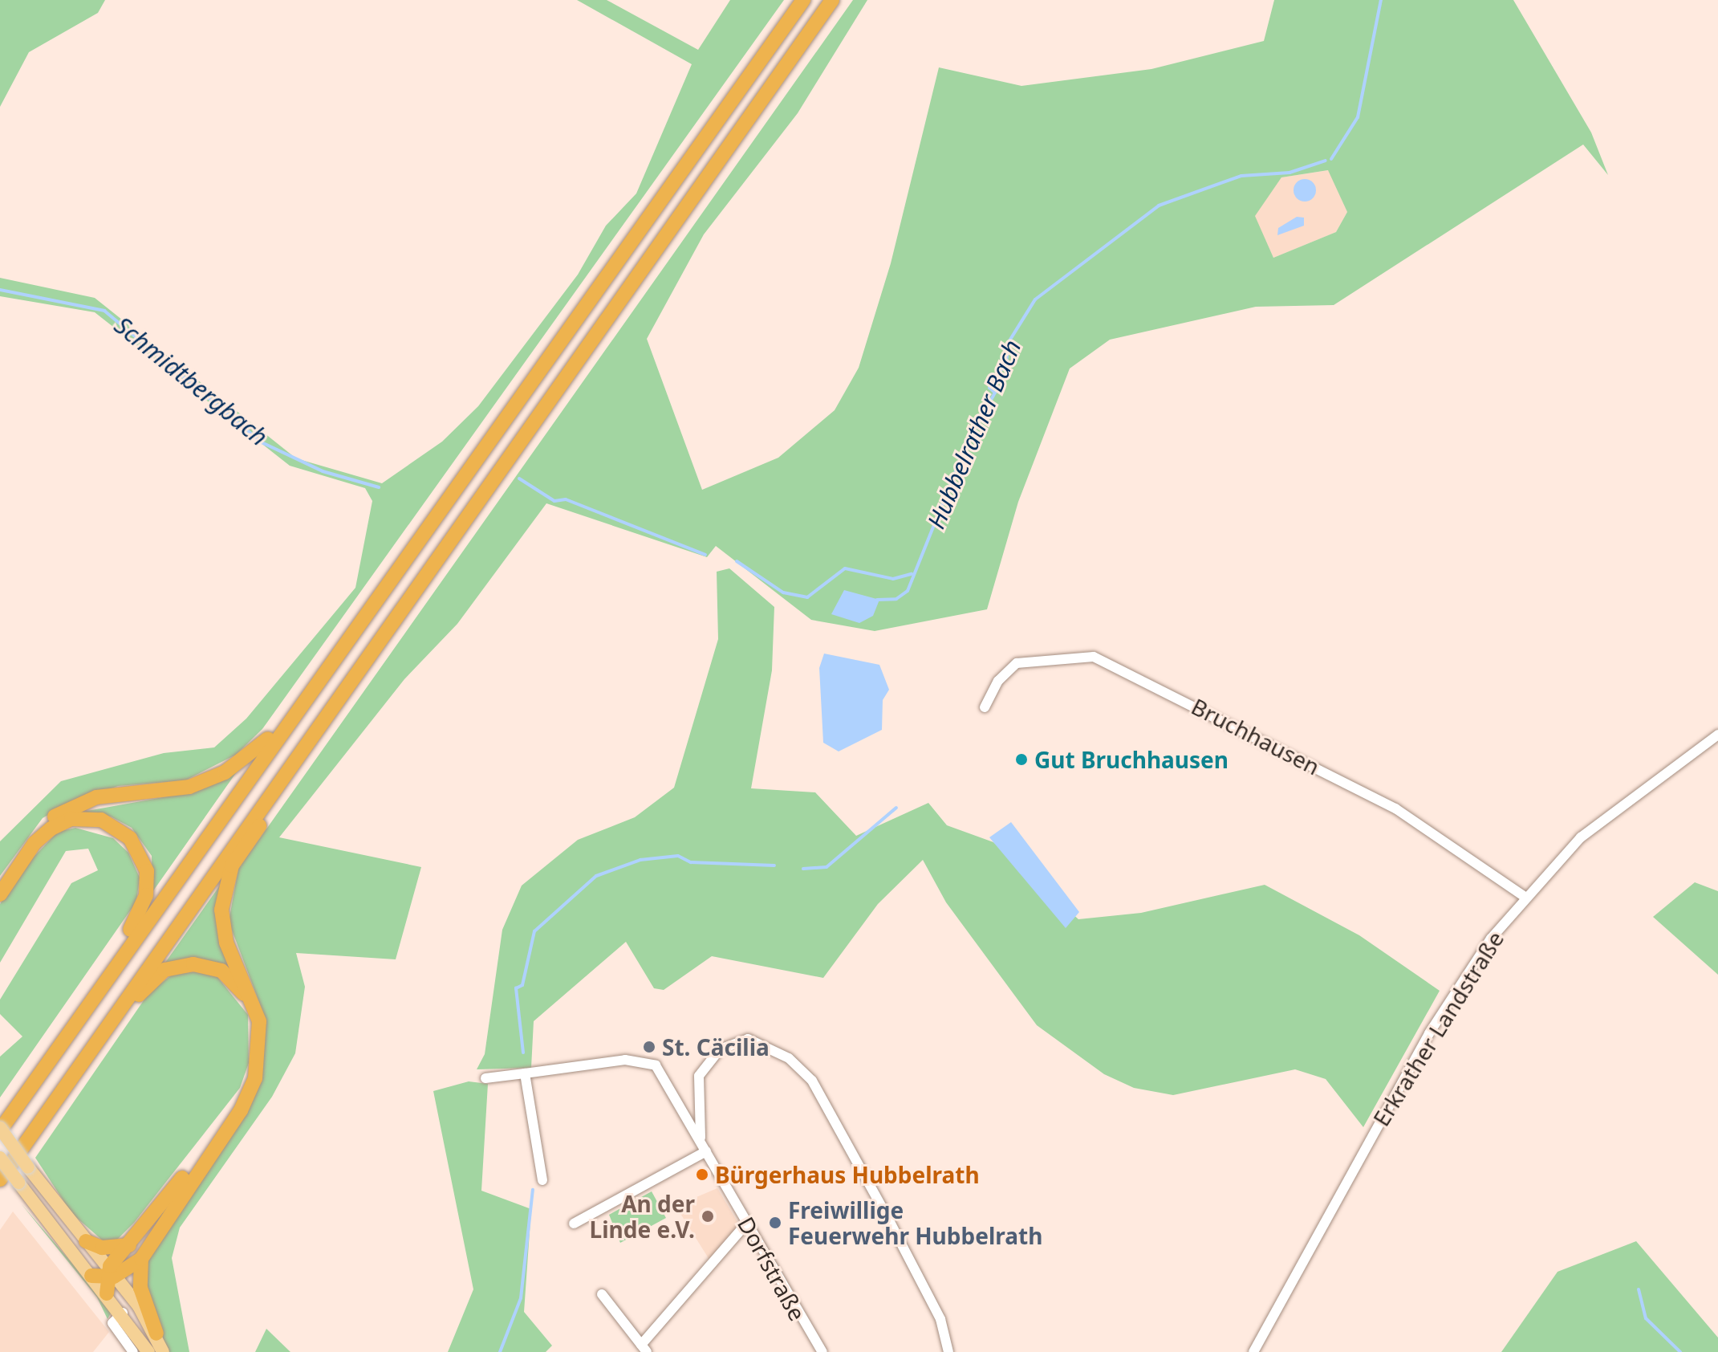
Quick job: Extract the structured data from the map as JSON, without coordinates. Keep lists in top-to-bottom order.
{
  "streets": {
    "street": ["Bruchhausen", "Erkrather Landstraße", "Dorfstraße"]
  },
  "crossings": [
    ["Bruchhausen", "Erkrather Landstraße"]
  ],
  "water": ["Schmidtbergbach", "Hubbelrather Bach"],
  "places": [
    "Gut Bruchhausen",
    "St. Cäcilia",
    "Bürgerhaus Hubbelrath",
    "An der Linde e.V.",
    "Freiwillige Feuerwehr Hubbelrath"
  ]
}
